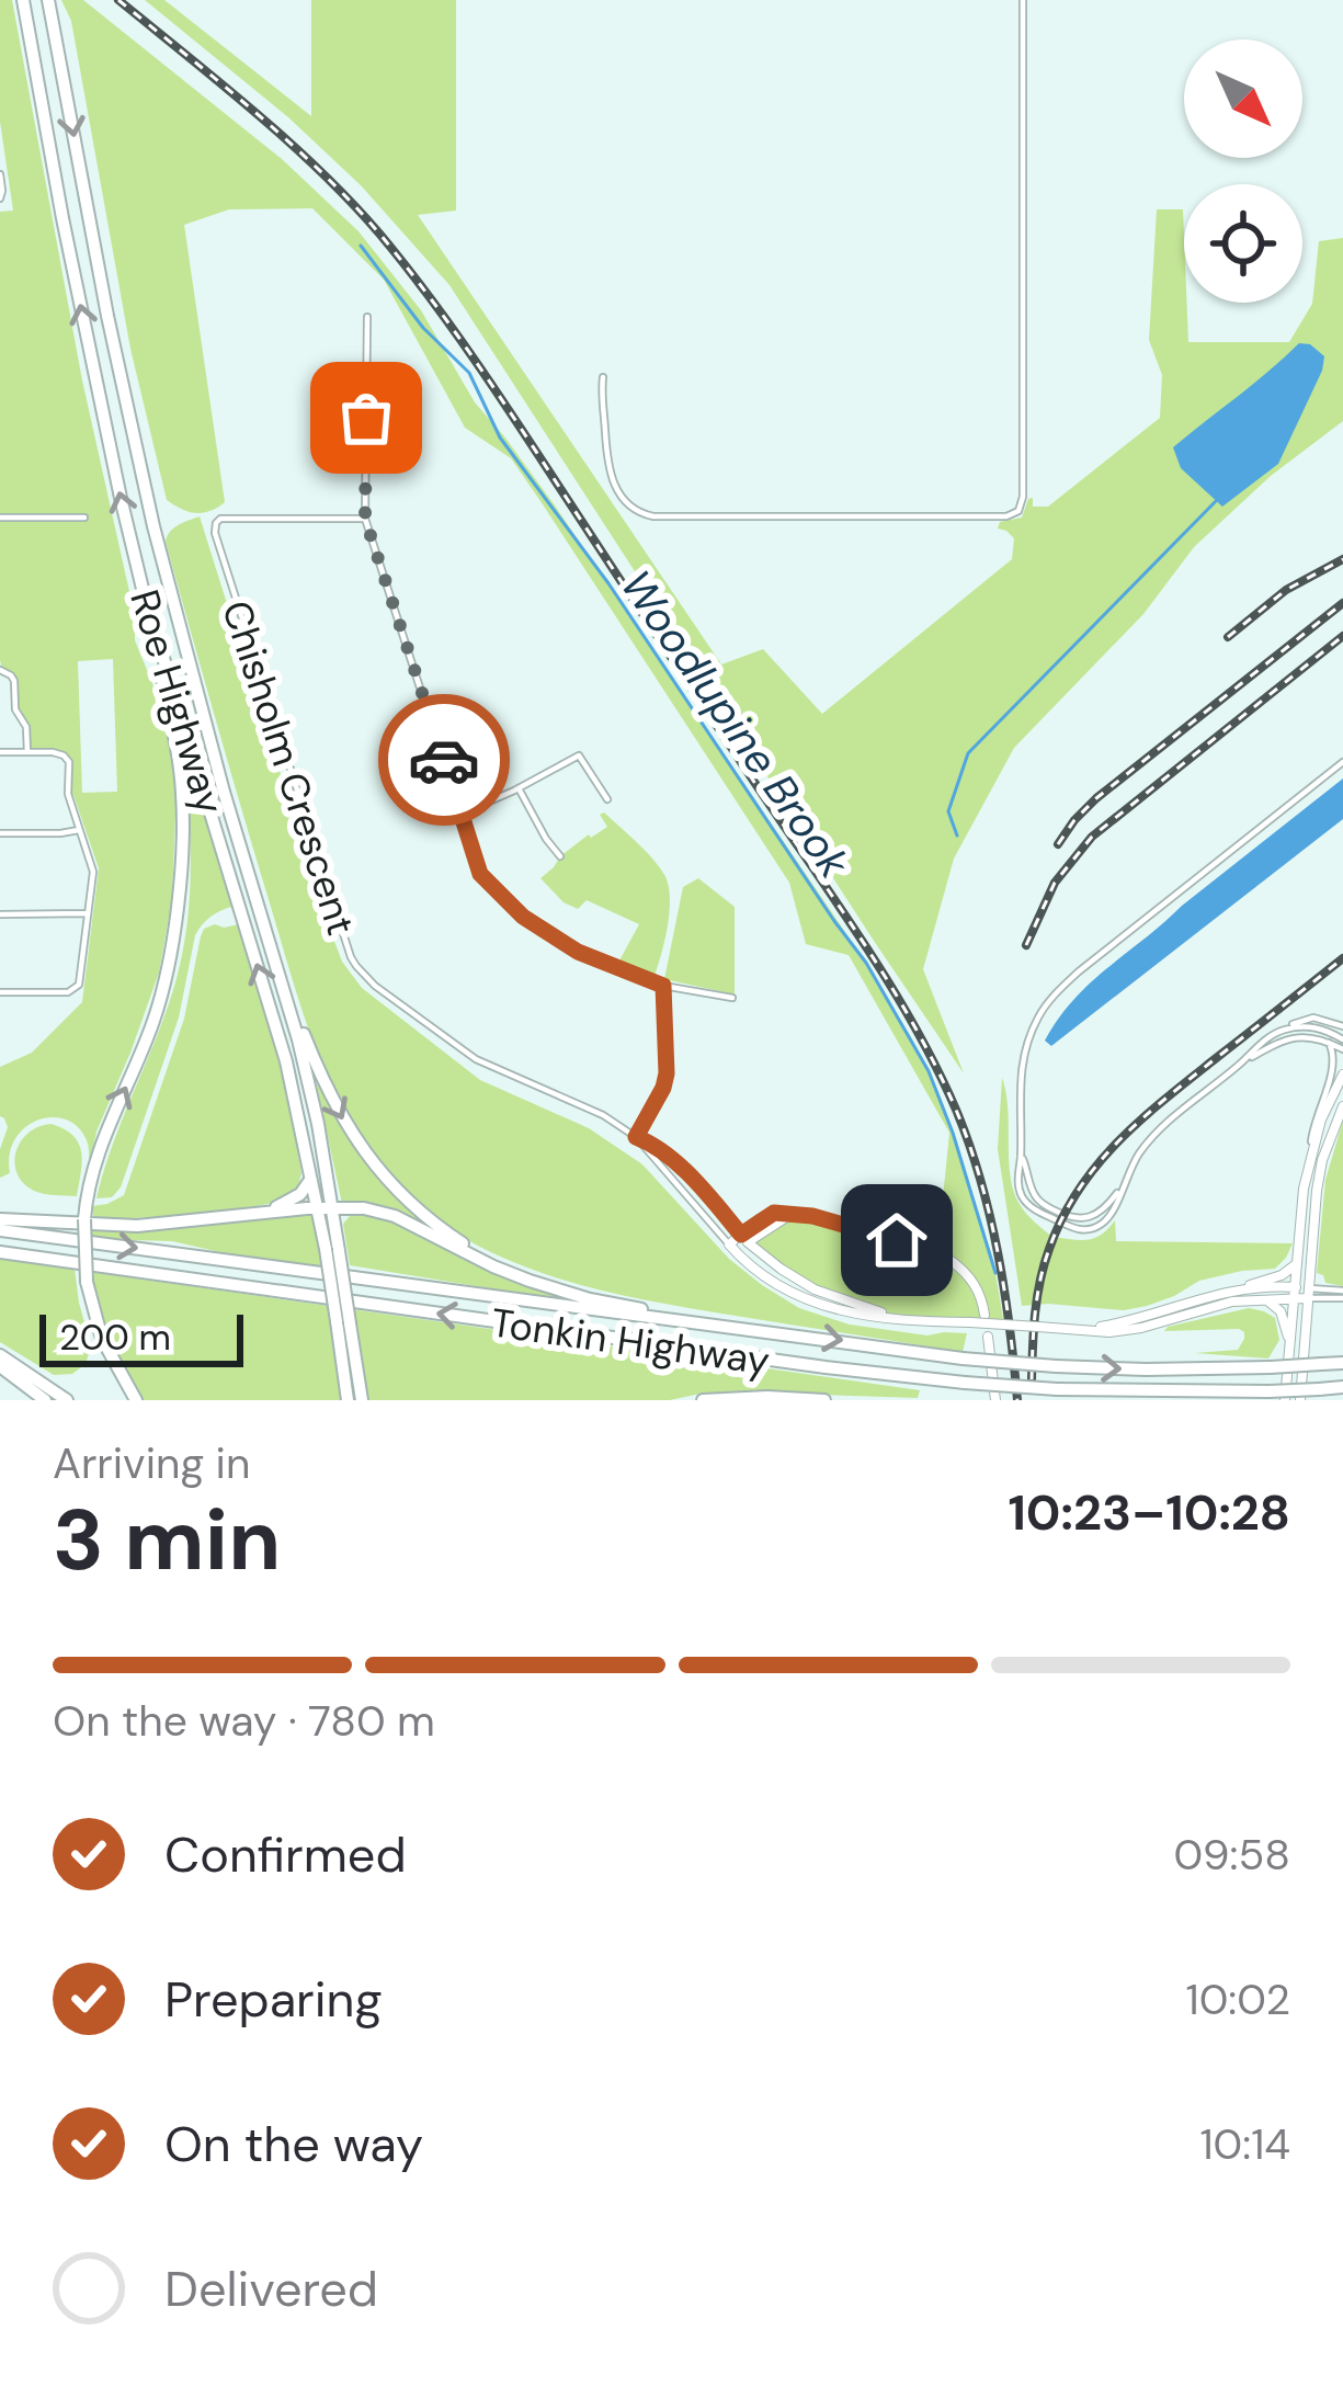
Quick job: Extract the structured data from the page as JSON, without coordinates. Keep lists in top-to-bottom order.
{
  "streets": {
    "highway": ["Roe Highway", "Tonkin Highway"],
    "street": ["Chisholm Crescent"]
  },
  "water": ["Woodlupine Brook"],
  "scale_bar": "200 m",
  "north": "bottom right",
  "page": {
    "scale": "200 m",
    "heading": ["3 min", "Arriving in", "10:23–10:28"],
    "bar": "On the way · 780 m",
    "list": [
      ["Confirmed", "09:58"],
      ["Preparing", "10:02"],
      ["On the way", "10:14"],
      "Delivered"
    ]
  }
}
